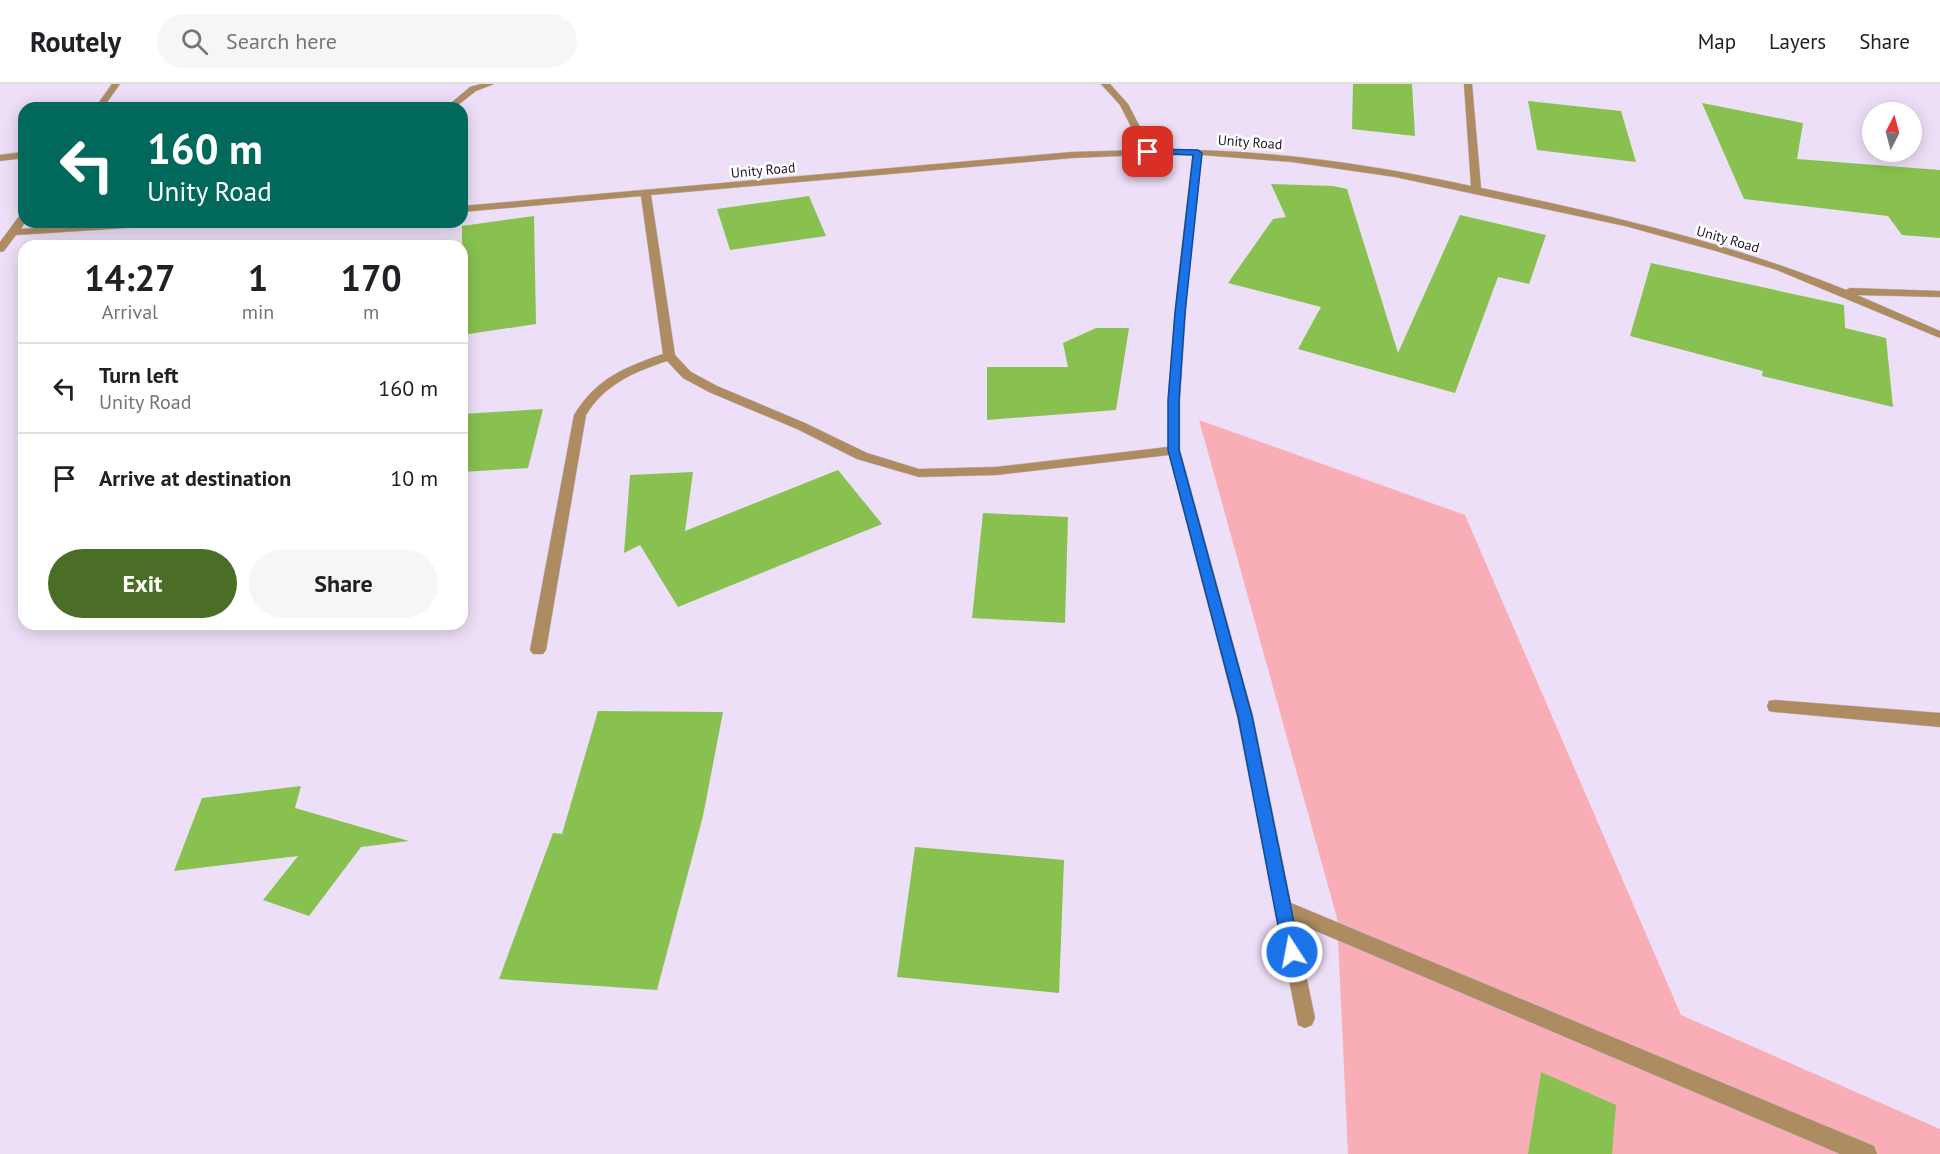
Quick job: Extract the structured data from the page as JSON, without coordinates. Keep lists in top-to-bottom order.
{
  "streets": {
    "street": ["Unity Road"]
  },
  "north": "top",
  "page": {
    "header": "Routely",
    "search": "Search here",
    "nav": ["Map", "Layers", "Share"],
    "turn": ["160 m", "Unity Road"],
    "eta": [
      "14:27",
      "Arrival",
      "1",
      "min",
      "170",
      "m"
    ],
    "list": [
      {
        "name": "Turn left",
        "note": "Unity Road",
        "value": "160 m"
      },
      {
        "name": "Arrive at destination",
        "value": "10 m"
      }
    ],
    "buttons": ["Exit", "Share"]
  }
}
